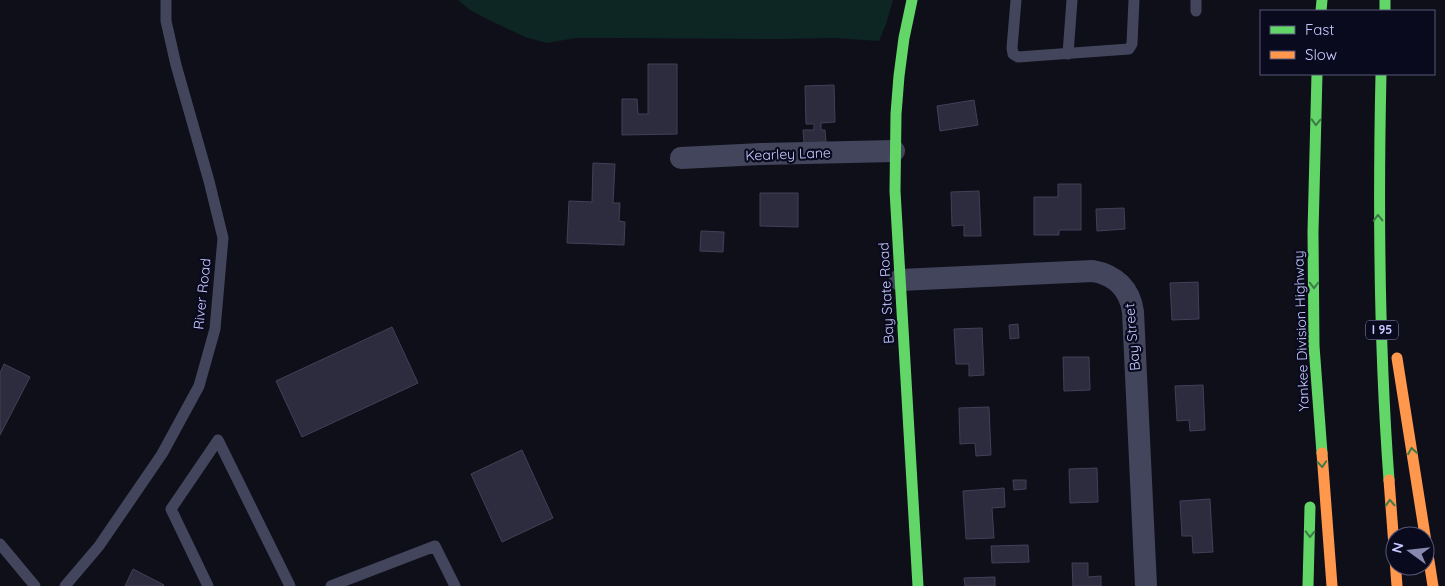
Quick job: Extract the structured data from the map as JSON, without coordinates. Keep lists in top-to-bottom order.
{
  "streets": {
    "main road": ["Bay State Road", "I 95", "Yankee Division Highway"],
    "street": ["Kearley Lane", "Bay Street"],
    "lane": ["River Road"]
  },
  "crossings": [
    ["Kearley Lane", "Bay State Road"],
    ["Bay State Road", "Bay Street"]
  ],
  "legend": ["Fast", "Slow"],
  "north": "left"
}
